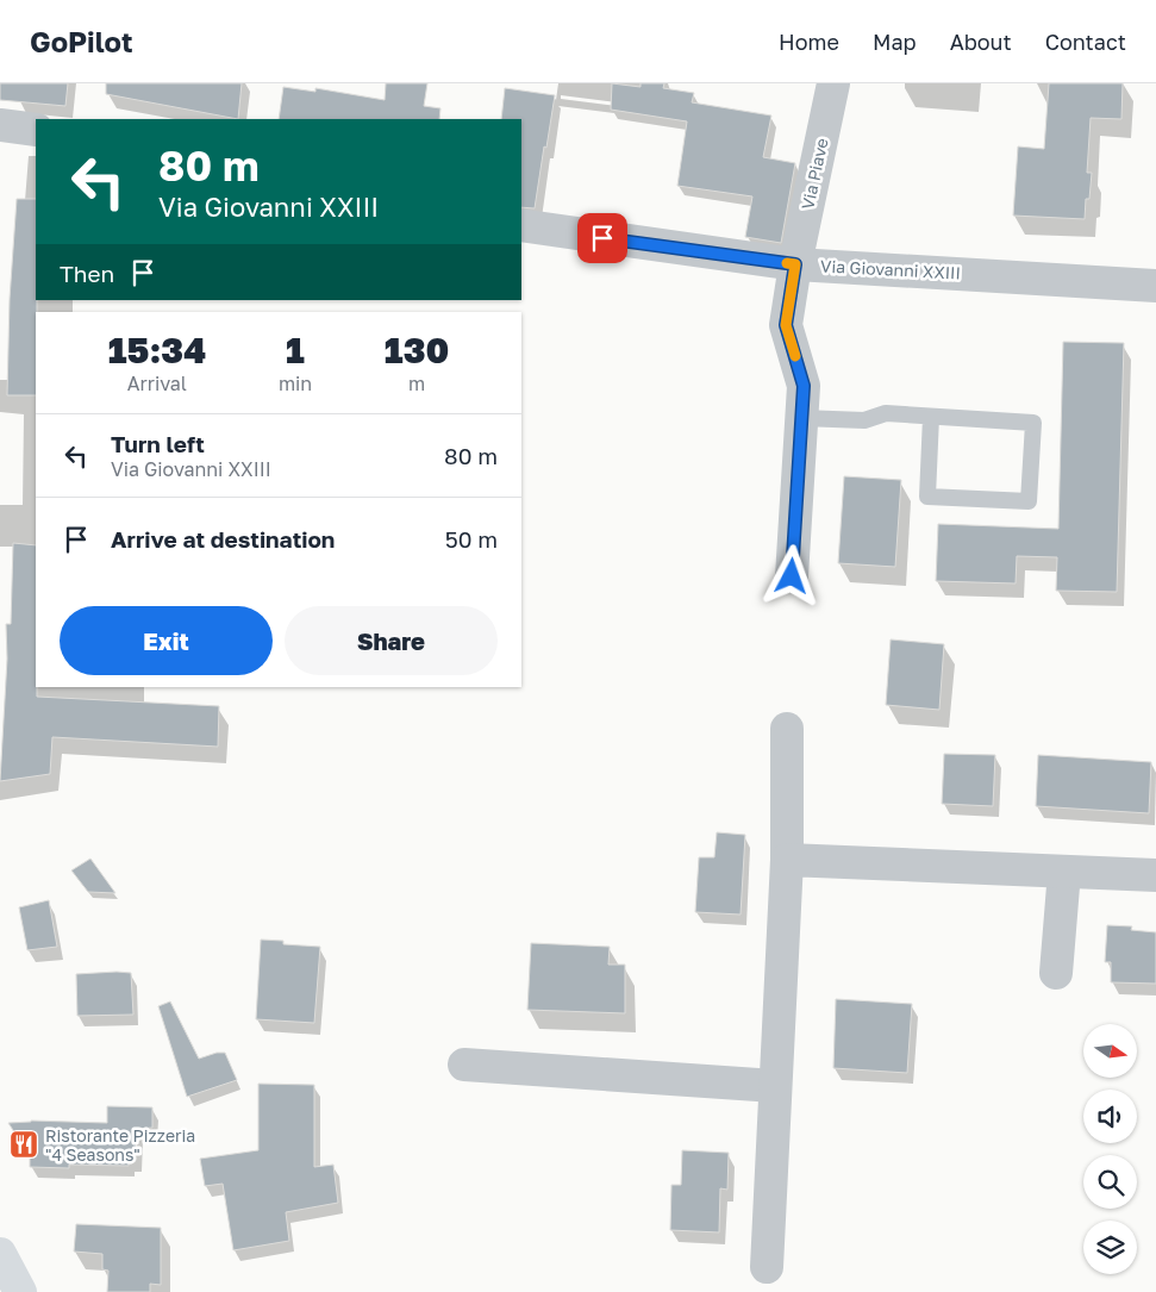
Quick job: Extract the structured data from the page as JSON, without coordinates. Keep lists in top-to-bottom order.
{
  "streets": {
    "street": ["Via Piave", "Via Giovanni XXIII"]
  },
  "crossings": [
    ["Via Piave", "Via Giovanni XXIII"]
  ],
  "places": {
    "restaurant": ["Ristorante Pizzeria \"4 Seasons\""]
  },
  "north": "right",
  "page": {
    "header": "GoPilot",
    "nav": [
      "Home",
      "Map",
      "About",
      "Contact"
    ],
    "turn": ["80 m", "Via Giovanni XXIII"],
    "then": "Then",
    "eta": [
      "15:34",
      "Arrival",
      "1",
      "min",
      "130",
      "m"
    ],
    "list": [
      {
        "name": "Turn left",
        "note": "Via Giovanni XXIII",
        "value": "80 m"
      },
      {
        "name": "Arrive at destination",
        "value": "50 m"
      }
    ],
    "buttons": ["Exit", "Share"]
  }
}
